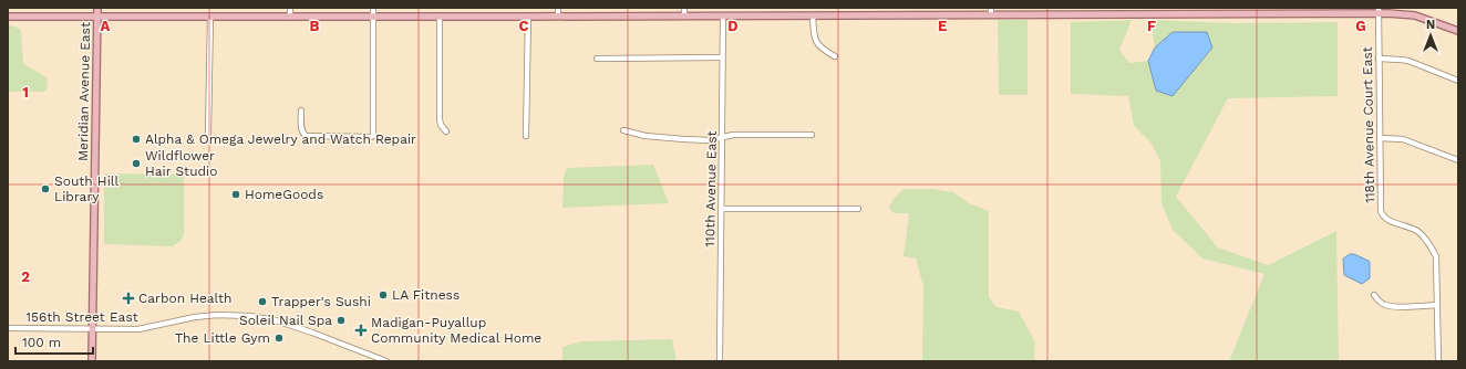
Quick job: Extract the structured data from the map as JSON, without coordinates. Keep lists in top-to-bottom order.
{
  "streets": {
    "main road": ["Meridian Avenue East"],
    "street": ["118th Avenue Court East", "110th Avenue East", "156th Street East"]
  },
  "crossings": [
    ["Meridian Avenue East", "156th Street East"]
  ],
  "places": {
    "other": [
      "Alpha & Omega Jewelry and Watch Repair",
      "Wildflower Hair Studio",
      "South Hill Library",
      "HomeGoods",
      "LA Fitness",
      "Trapper's Sushi",
      "Soleil Nail Spa",
      "The Little Gym"
    ],
    "health": ["Carbon Health", "Madigan-Puyallup Community Medical Home"]
  },
  "scale_bar": "100 m",
  "north": "top",
  "grid": {
    "columns": [
      "A",
      "B",
      "C",
      "D",
      "E",
      "F",
      "G"
    ],
    "rows": ["1", "2"]
  }
}
